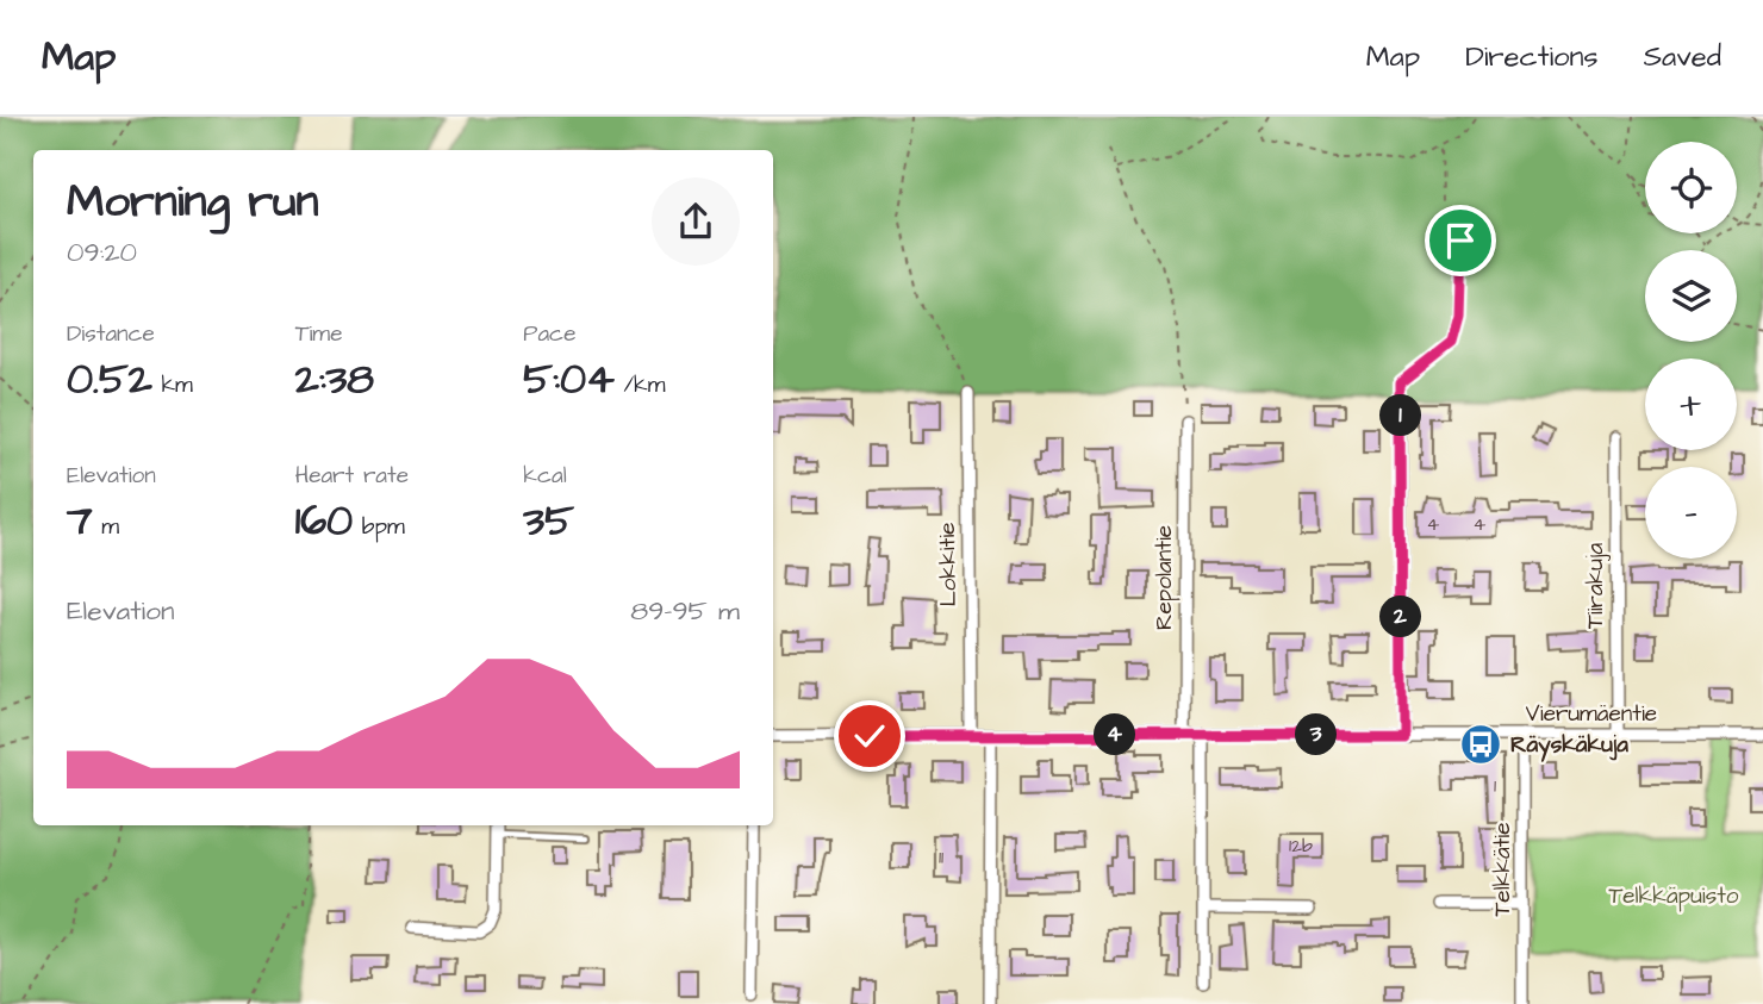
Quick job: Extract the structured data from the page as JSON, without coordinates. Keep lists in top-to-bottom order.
{
  "streets": {
    "street": [
      "Lokkitie",
      "Repolantie",
      "Tiirakuja",
      "Vierumäentie",
      "Telkkätie"
    ]
  },
  "crossings": [
    ["Lokkitie", "Vierumäentie"],
    ["Repolantie", "Vierumäentie"],
    ["Tiirakuja", "Vierumäentie"],
    ["Vierumäentie", "Telkkätie"]
  ],
  "parks": ["Telkkäpuisto"],
  "places": {
    "bus stop": ["Räyskäkuja"]
  },
  "house_numbers": [
    "4",
    "4",
    "1",
    "12b",
    "11"
  ],
  "page": {
    "header": "Map",
    "nav": ["Map", "Directions", "Saved"],
    "map_buttons": ["+", "−"],
    "heading": ["Morning run", "09:20"],
    "stats": [
      ["Distance", "0.52 km"],
      ["Time", "2:38"],
      ["Pace", "5:04 /km"],
      ["Elevation", "7 m"],
      ["Heart rate", "160 bpm"],
      ["kcal", "35"]
    ],
    "pins": [
      "1",
      "2",
      "3",
      "4"
    ],
    "chart": ["Elevation", "89–95 m"]
  }
}
